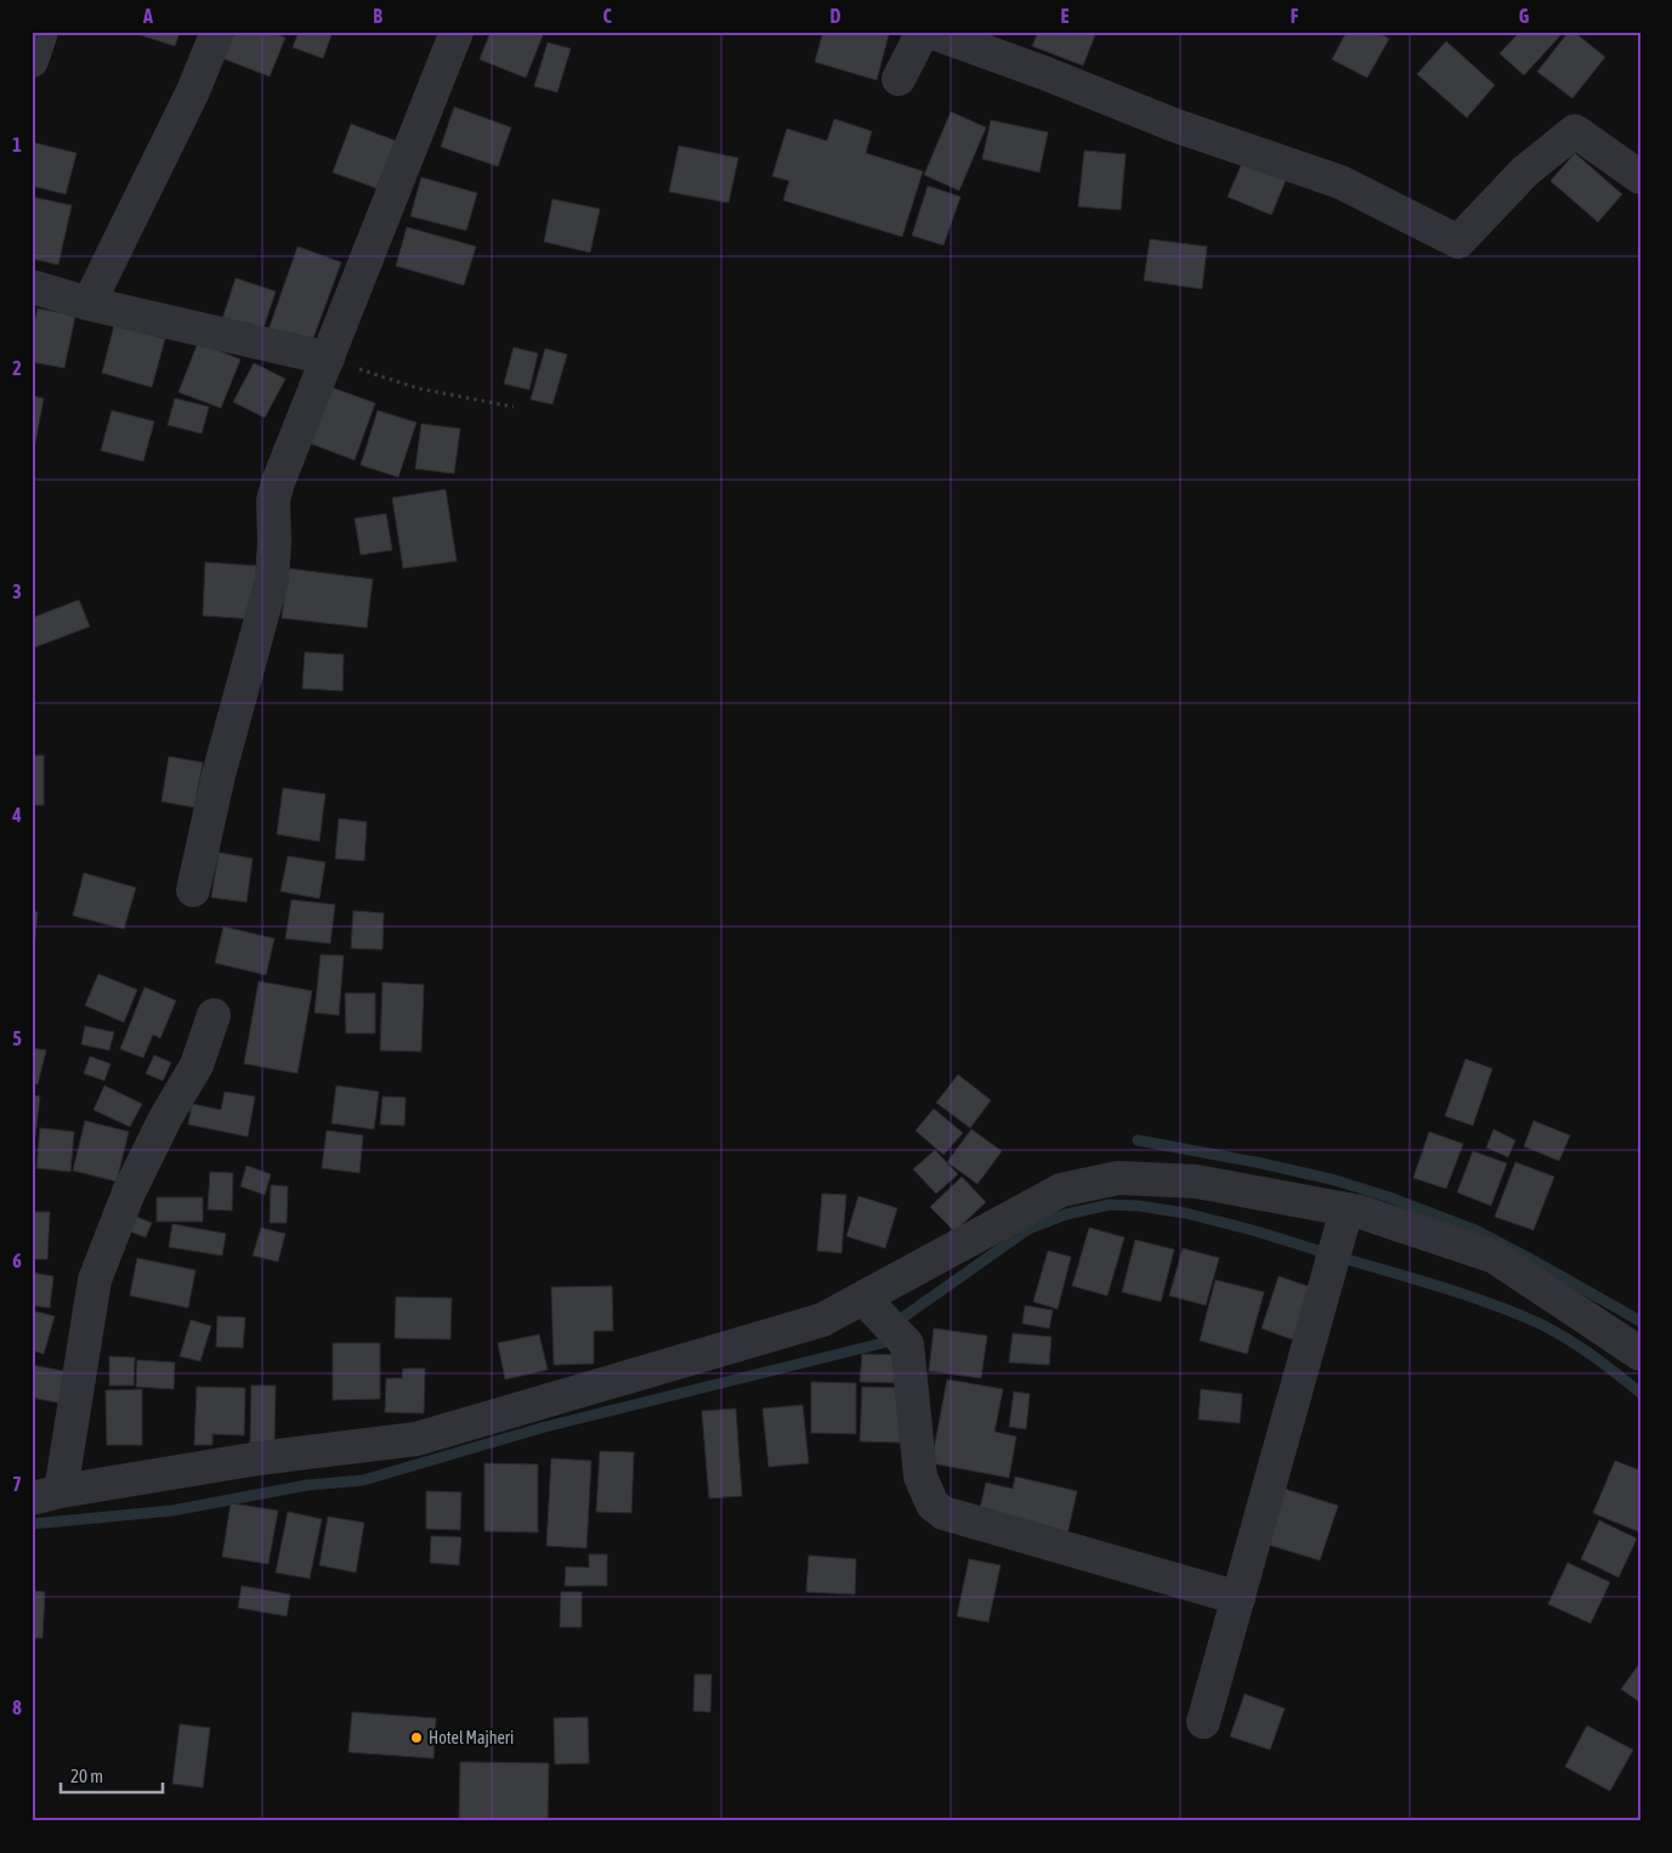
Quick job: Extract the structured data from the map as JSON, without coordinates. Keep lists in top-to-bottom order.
{
  "places": ["Hotel Majheri"],
  "scale_bar": "20 m",
  "grid": {
    "columns": [
      "A",
      "B",
      "C",
      "D",
      "E",
      "F",
      "G"
    ],
    "rows": [
      "1",
      "2",
      "3",
      "4",
      "5",
      "6",
      "7",
      "8"
    ]
  }
}
